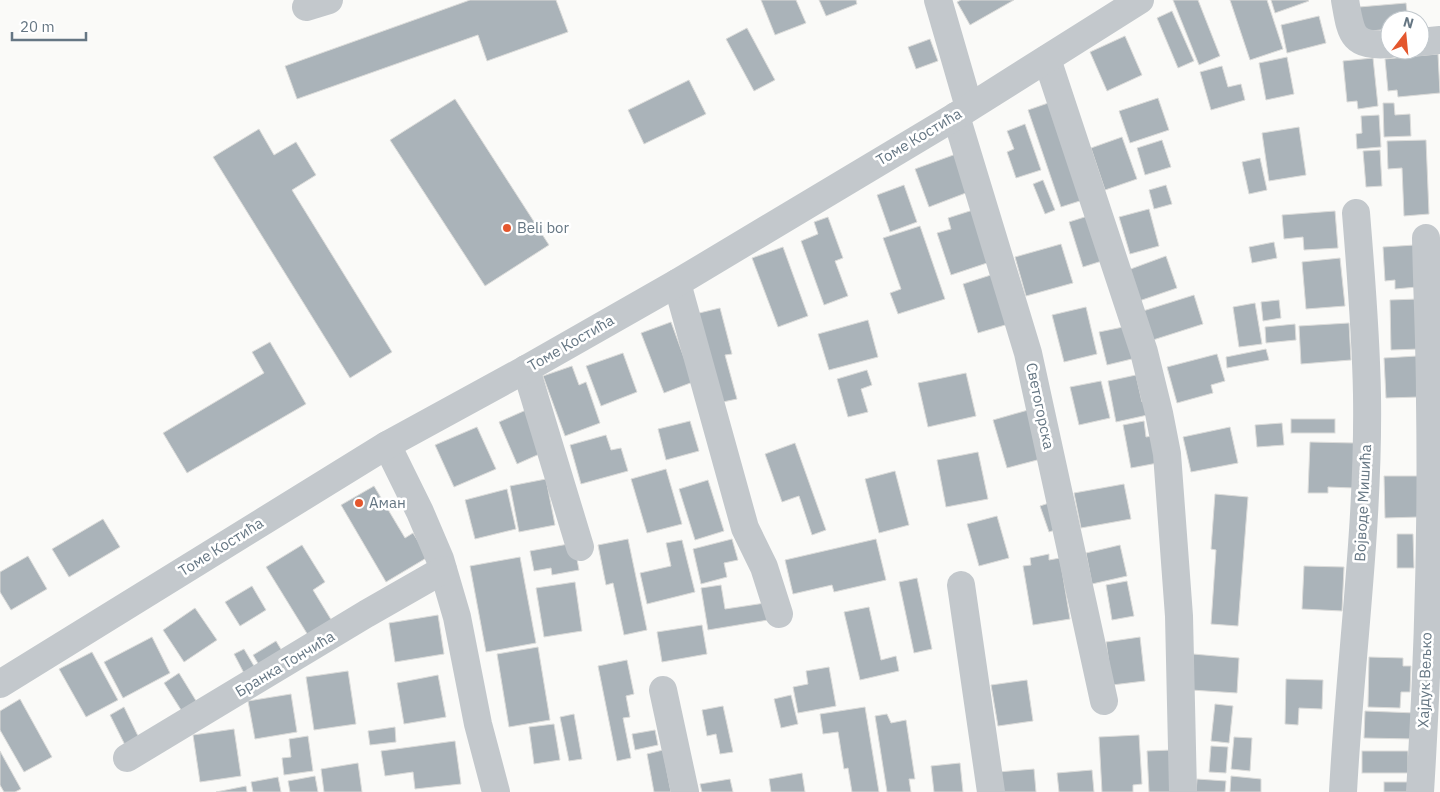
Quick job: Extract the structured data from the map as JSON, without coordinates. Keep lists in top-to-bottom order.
{
  "streets": {
    "street": [
      "Томе Костића",
      "Светогорска",
      "Војводе Мишића",
      "Бранка Тончића",
      "Хајдук Вељко"
    ]
  },
  "crossings": [
    ["Томе Костића", "Светогорска"]
  ],
  "places": ["Beli bor", "Аман"],
  "scale_bar": "20 m",
  "north": "top"
}
